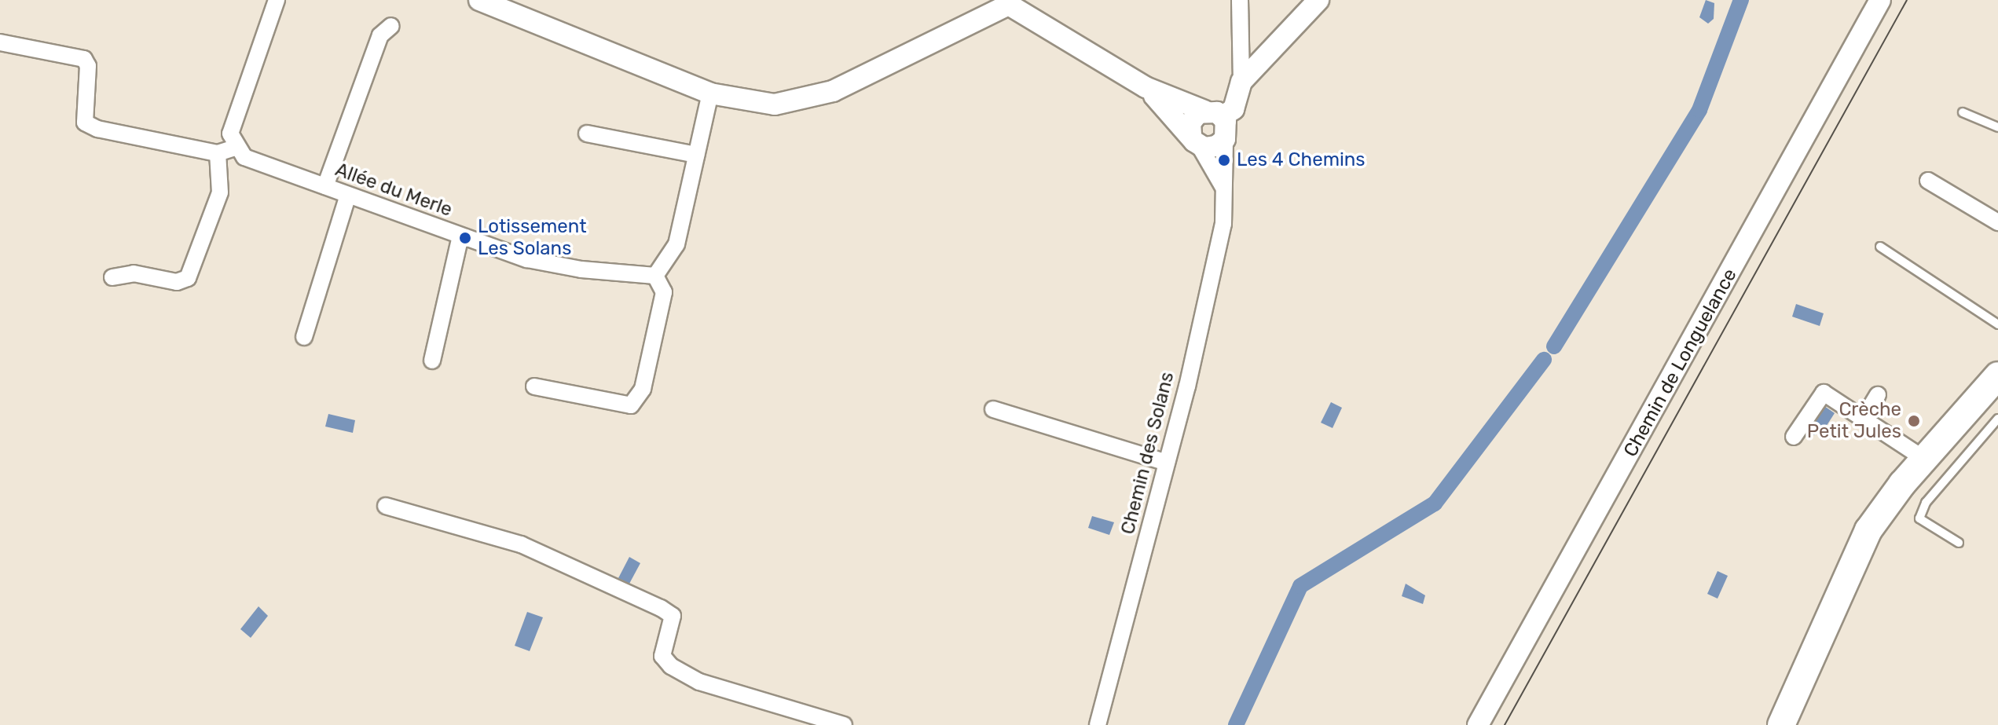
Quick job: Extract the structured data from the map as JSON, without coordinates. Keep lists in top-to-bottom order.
{
  "streets": {
    "street": ["Allée du Merle", "Chemin de Longuelance", "Chemin des Solans"]
  },
  "places": ["Les 4 Chemins", "Lotissement Les Solans", "Crèche Petit Jules"]
}
